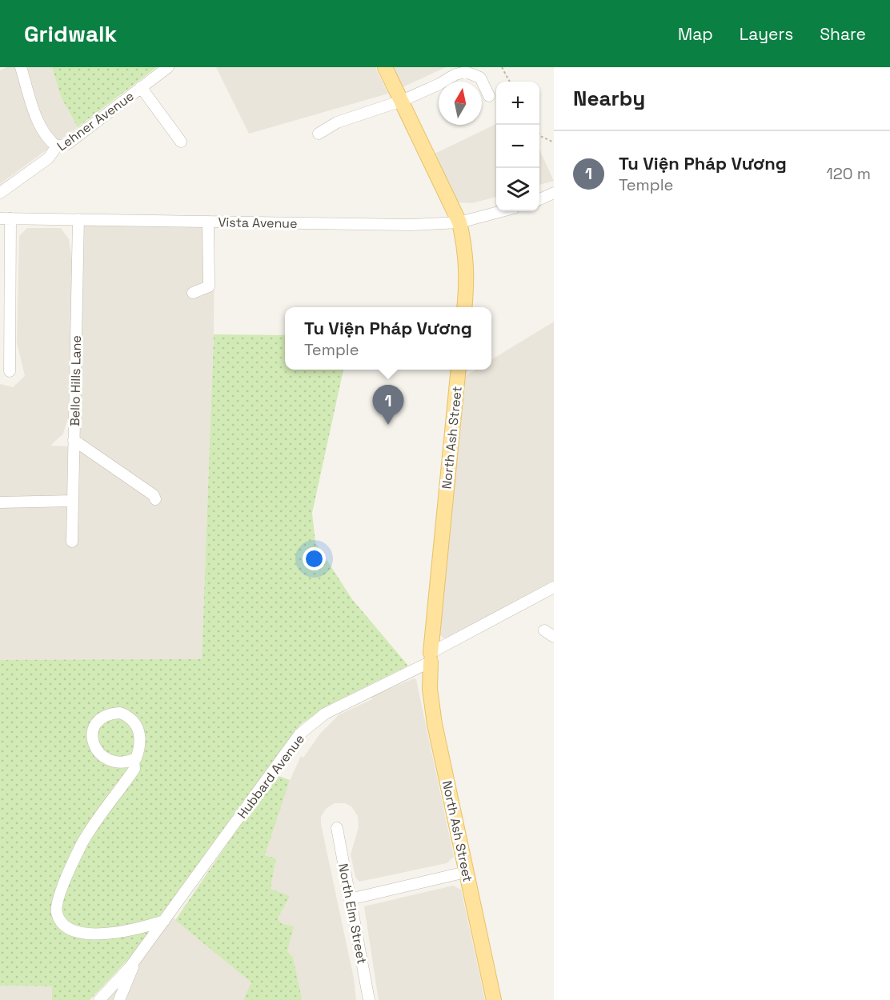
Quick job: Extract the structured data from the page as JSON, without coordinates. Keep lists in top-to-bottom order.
{
  "streets": {
    "main road": ["North Ash Street"],
    "street": [
      "Lehner Avenue",
      "Vista Avenue",
      "Bello Hills Lane",
      "Hubbard Avenue",
      "North Elm Street"
    ]
  },
  "crossings": [
    ["Vista Avenue", "Bello Hills Lane"],
    ["North Ash Street", "Hubbard Avenue"]
  ],
  "north": "top",
  "page": {
    "header": "Gridwalk",
    "nav": ["Map", "Layers", "Share"],
    "heading": "Nearby",
    "map_buttons": ["+", "−"],
    "list": [
      {
        "mark": "1",
        "name": "Tu Viện Pháp Vương",
        "note": "Temple",
        "value": "120 m"
      }
    ],
    "popup": ["Tu Viện Pháp Vương", "Temple"],
    "pins": "1"
  }
}
